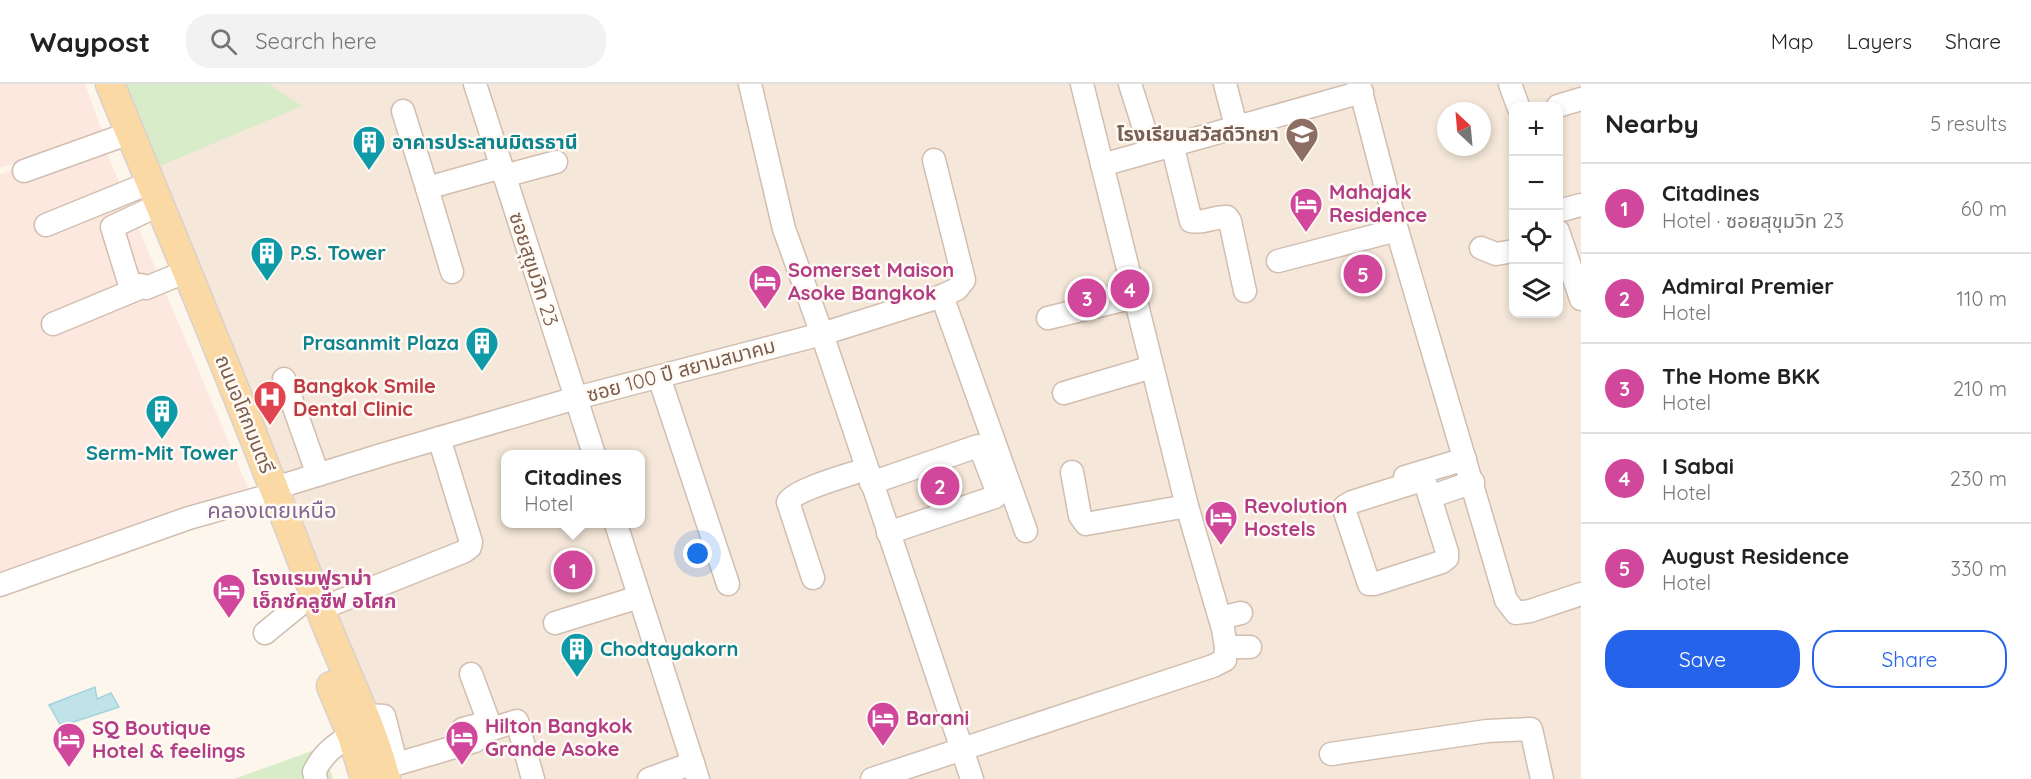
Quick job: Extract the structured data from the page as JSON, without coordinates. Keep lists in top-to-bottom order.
{
  "streets": {
    "main road": ["ถนนอโศกมนตรี"],
    "street": ["ซอยสุขุมวิท 23", "ซอย 100 ปี สยามสมาคม"]
  },
  "crossings": [
    ["ซอยสุขุมวิท 23", "ซอย 100 ปี สยามสมาคม"],
    ["ซอย 100 ปี สยามสมาคม", "ถนนอโศกมนตรี"]
  ],
  "districts": ["คลองเตยเหนือ"],
  "places": {
    "school or university": ["โรงเรียนสวัสดีวิทยา"],
    "building": [
      "อาคารประสานมิตรธานี",
      "P.S. Tower",
      "Prasanmit Plaza",
      "Serm-Mit Tower",
      "Chodtayakorn"
    ],
    "hotel": [
      "Mahajak Residence",
      "Somerset Maison Asoke Bangkok",
      "Revolution Hostels",
      "โรงแรมฟูราม่า เอ็กซ์คลูซีฟ อโศก",
      "Barani",
      "Hilton Bangkok Grande Asoke",
      "SQ Boutique Hotel & feelings"
    ],
    "hospital": ["Bangkok Smile Dental Clinic"]
  },
  "north": "top left",
  "page": {
    "header": "Waypost",
    "search": "Search here",
    "nav": ["Map", "Layers", "Share"],
    "heading": ["Nearby", "5 results"],
    "map_buttons": ["+", "−"],
    "list": [
      {
        "mark": "1",
        "name": "Citadines",
        "note": "Hotel · ซอยสุขุมวิท 23",
        "value": "60 m"
      },
      {
        "mark": "2",
        "name": "Admiral Premier",
        "note": "Hotel",
        "value": "110 m"
      },
      {
        "mark": "3",
        "name": "The Home BKK",
        "note": "Hotel",
        "value": "210 m"
      },
      {
        "mark": "4",
        "name": "I Sabai",
        "note": "Hotel",
        "value": "230 m"
      },
      {
        "mark": "5",
        "name": "August Residence",
        "note": "Hotel",
        "value": "330 m"
      }
    ],
    "pins": [
      "5",
      "4",
      "3",
      "2",
      "1"
    ],
    "popup": ["Citadines", "Hotel"],
    "buttons": ["Save", "Share"]
  }
}
